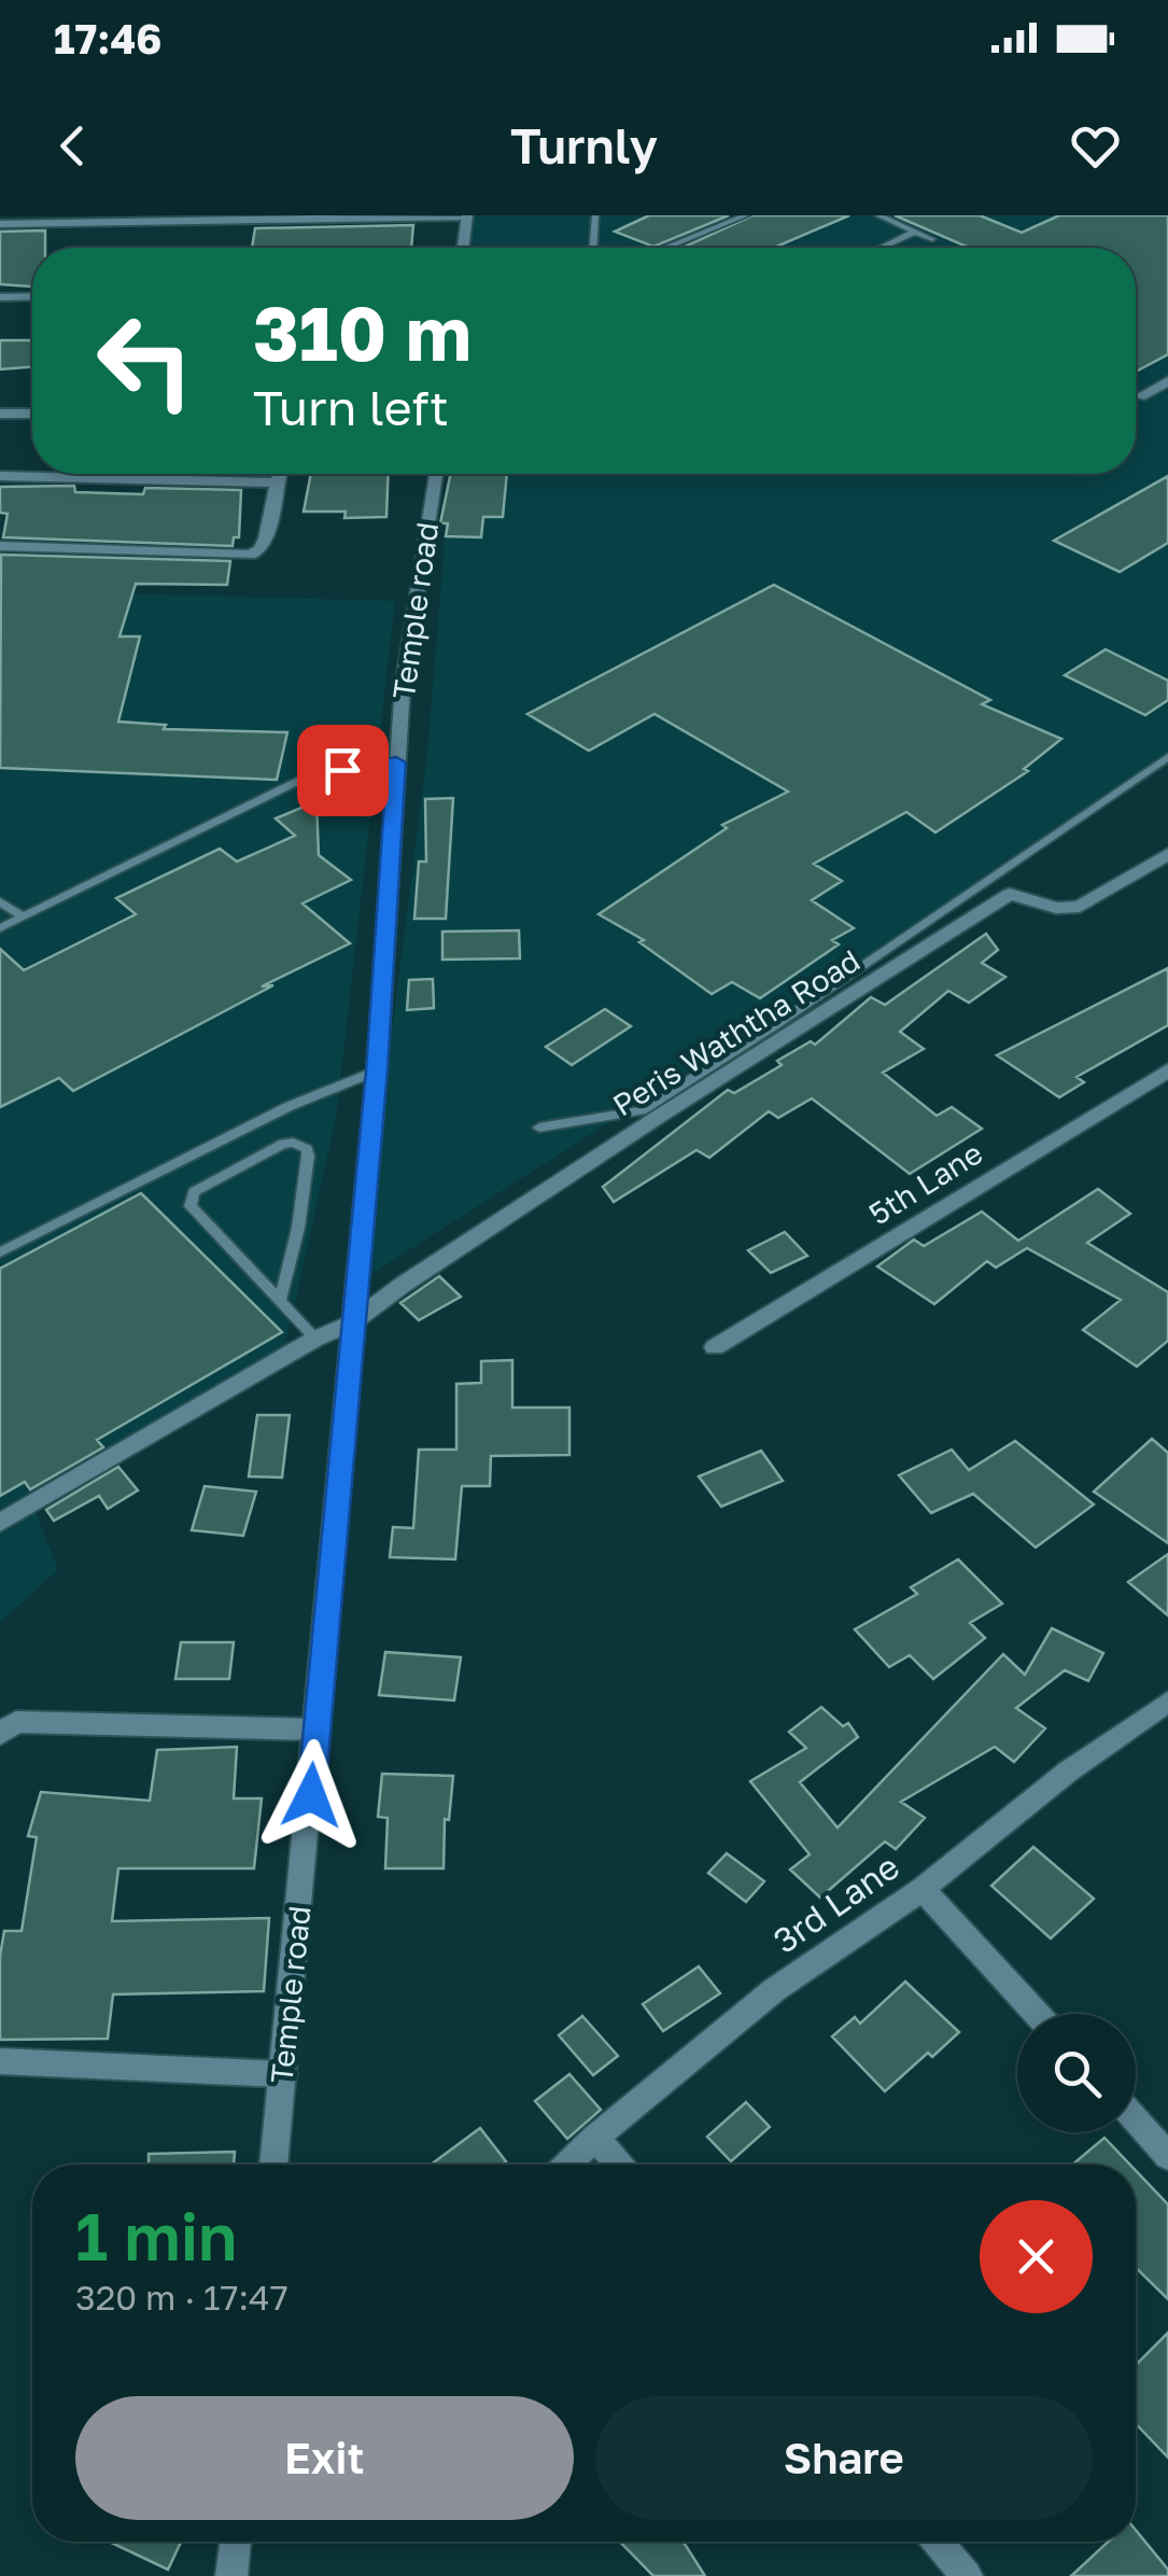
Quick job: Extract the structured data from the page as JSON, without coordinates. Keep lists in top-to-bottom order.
{
  "streets": {
    "street": [
      "Temple road",
      "Peris Waththa Road",
      "5th Lane",
      "3rd Lane"
    ]
  },
  "crossings": [
    ["Temple road", "Peris Waththa Road"]
  ],
  "page": {
    "status": "17:46",
    "header": "Turnly",
    "turn": ["310 m", "Turn left"],
    "heading": ["1 min", "320 m · 17:47"],
    "buttons": ["Exit", "Share"]
  }
}
